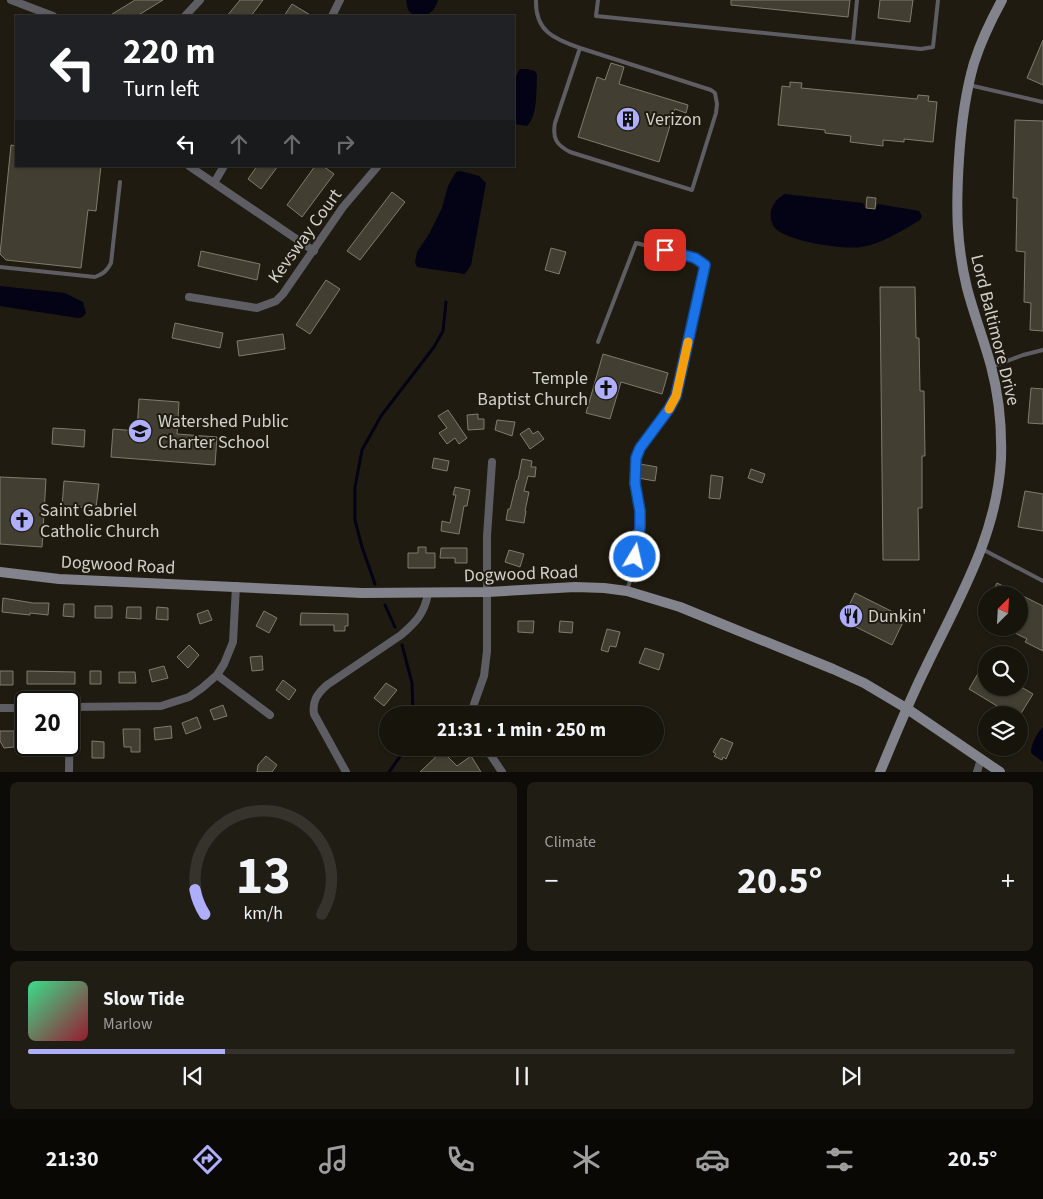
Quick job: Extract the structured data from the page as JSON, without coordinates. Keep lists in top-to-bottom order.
{
  "streets": {
    "main road": ["Lord Baltimore Drive", "Dogwood Road"],
    "street": ["Kevsway Court"]
  },
  "crossings": [
    ["Lord Baltimore Drive", "Dogwood Road"]
  ],
  "places": {
    "building": ["Verizon"],
    "church": ["Temple Baptist Church", "Saint Gabriel Catholic Church"],
    "school or university": ["Watershed Public Charter School"],
    "restaurant": ["Dunkin'"]
  },
  "north": "top right",
  "page": {
    "turn": ["220 m", "Turn left"],
    "limit": "20",
    "trip": "21:31 · 1 min · 250 m",
    "tile": "Climate",
    "heat": ["−", "20.5°", "+"],
    "song": ["Slow Tide", "Marlow"],
    "tabs": ["21:30", "20.5°"],
    "gauge": ["13", "km/h"]
  }
}
